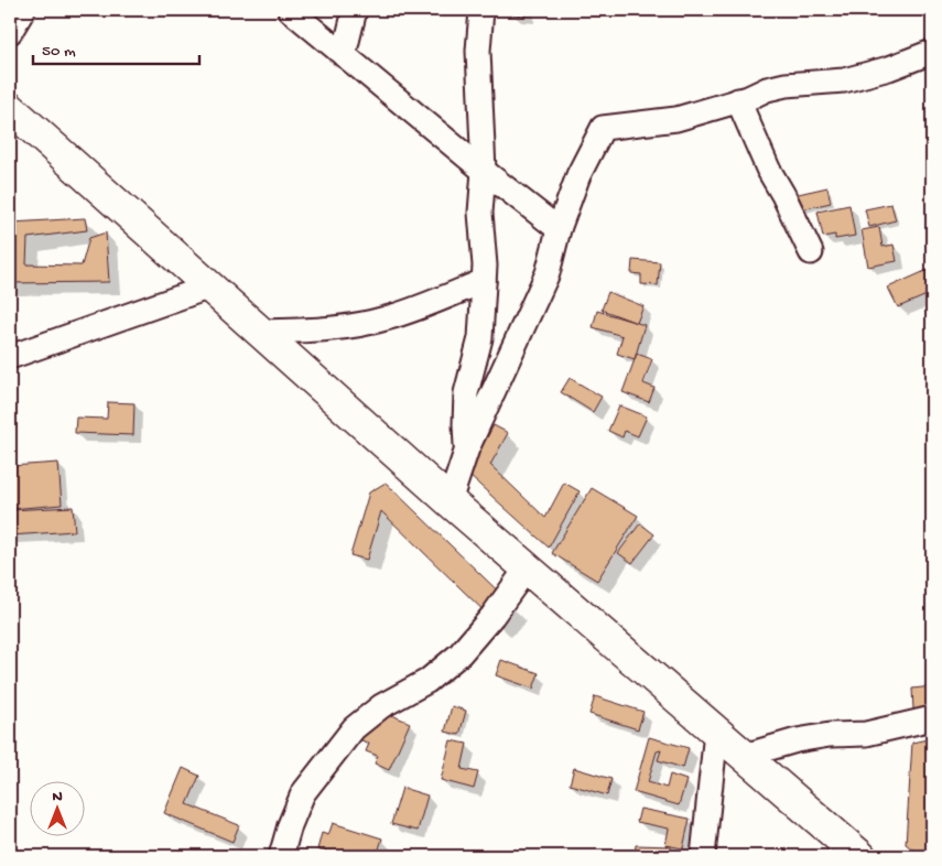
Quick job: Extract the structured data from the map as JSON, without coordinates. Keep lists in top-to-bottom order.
{
  "scale_bar": "50 m",
  "north": "top"
}
